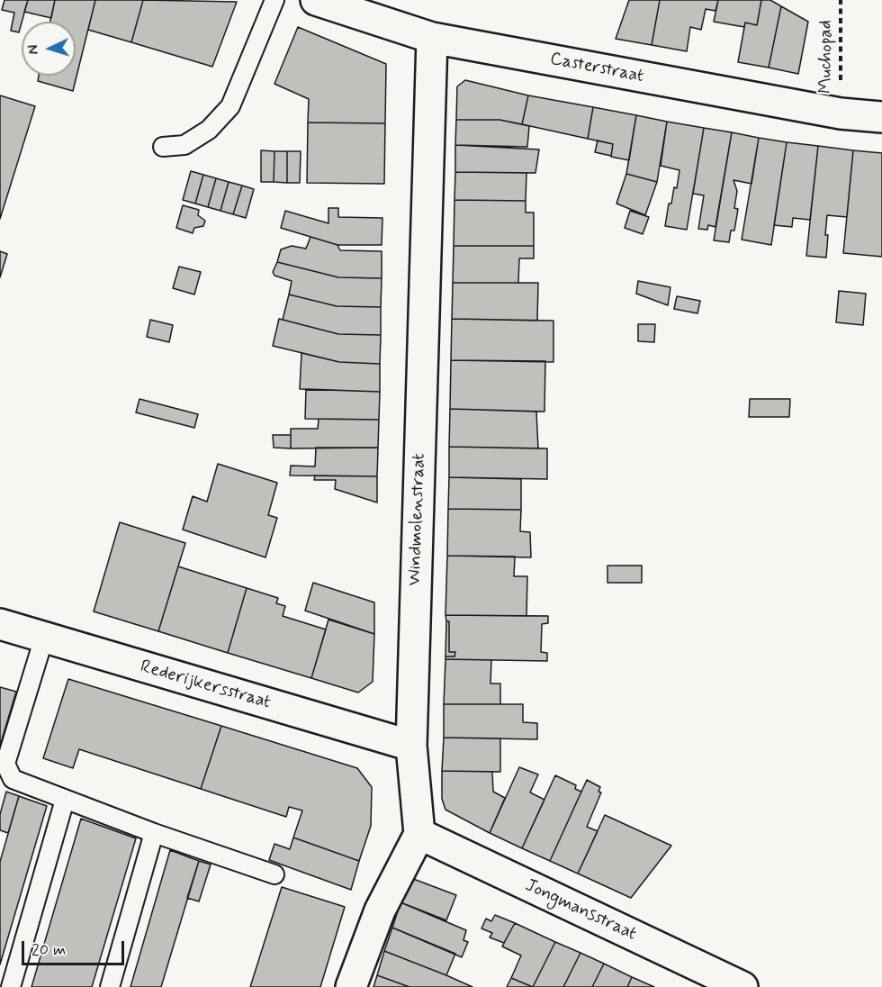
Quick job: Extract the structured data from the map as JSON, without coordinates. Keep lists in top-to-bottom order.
{
  "streets": {
    "street": [
      "Casterstraat",
      "Windmolenstraat",
      "Rederijkersstraat",
      "Jongmansstraat"
    ],
    "path": ["Muchopad"]
  },
  "crossings": [
    ["Muchopad", "Casterstraat"],
    ["Casterstraat", "Windmolenstraat"],
    ["Windmolenstraat", "Rederijkersstraat"],
    ["Windmolenstraat", "Jongmansstraat"]
  ],
  "scale_bar": "20 m",
  "north": "left"
}
